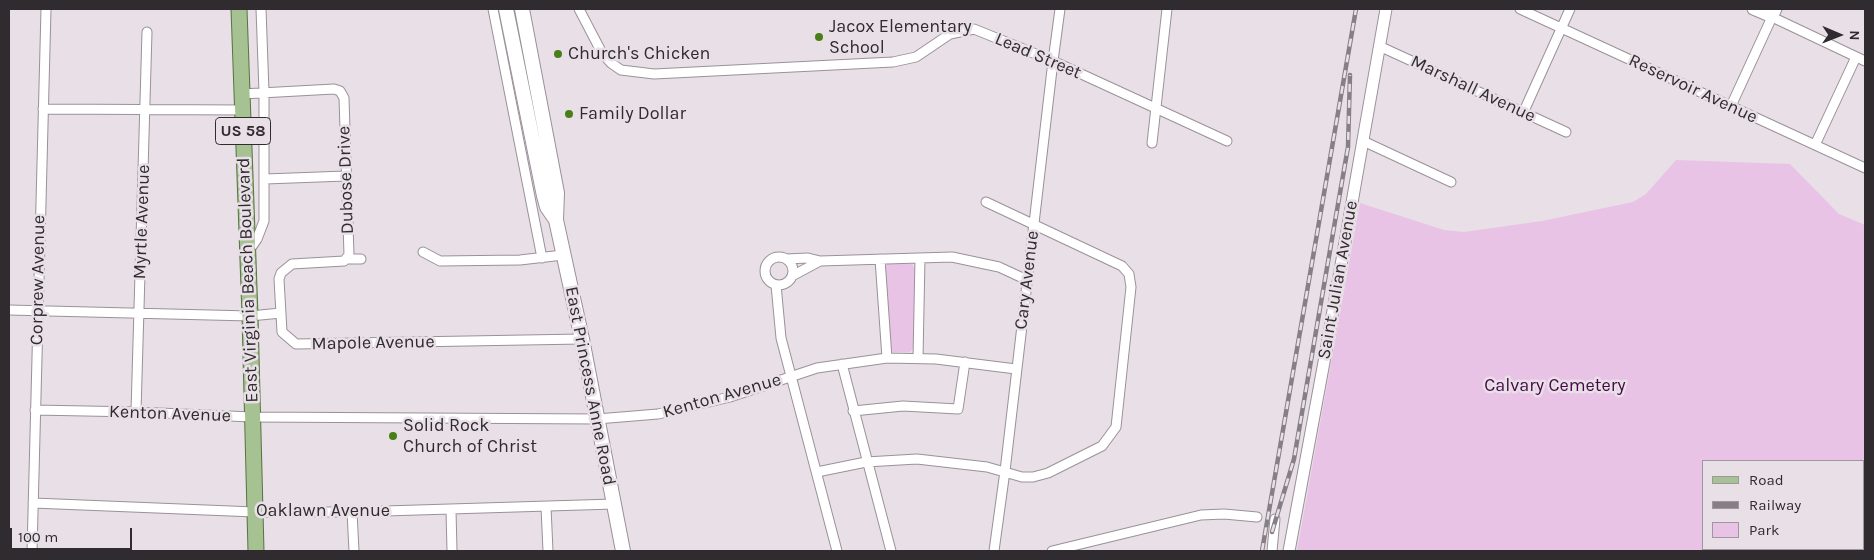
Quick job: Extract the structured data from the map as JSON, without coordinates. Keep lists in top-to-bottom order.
{
  "streets": {
    "main road": ["US 58", "East Virginia Beach Boulevard", "East Princess Anne Road"],
    "street": [
      "Lead Street",
      "Marshall Avenue",
      "Reservoir Avenue",
      "Dubose Drive",
      "Myrtle Avenue",
      "Corprew Avenue",
      "Cary Avenue",
      "Saint Julian Avenue",
      "Mapole Avenue",
      "Kenton Avenue",
      "Oaklawn Avenue"
    ]
  },
  "crossings": [
    ["Lead Street", "Cary Avenue"],
    ["Marshall Avenue", "Saint Julian Avenue"],
    ["Dubose Drive", "East Virginia Beach Boulevard"],
    ["Dubose Drive", "Mapole Avenue"],
    ["Myrtle Avenue", "Kenton Avenue"],
    ["Corprew Avenue", "Kenton Avenue"],
    ["Corprew Avenue", "Oaklawn Avenue"],
    ["East Virginia Beach Boulevard", "Kenton Avenue"],
    ["East Virginia Beach Boulevard", "Oaklawn Avenue"],
    ["Cary Avenue", "Kenton Avenue"],
    ["Mapole Avenue", "East Princess Anne Road"],
    ["East Princess Anne Road", "Kenton Avenue"],
    ["East Princess Anne Road", "Oaklawn Avenue"]
  ],
  "parks": ["Calvary Cemetery"],
  "places": [
    "Jacox Elementary School",
    "Church's Chicken",
    "Family Dollar",
    "Solid Rock Church of Christ"
  ],
  "legend": ["Road", "Railway", "Park"],
  "scale_bar": "100 m",
  "north": "right"
}
